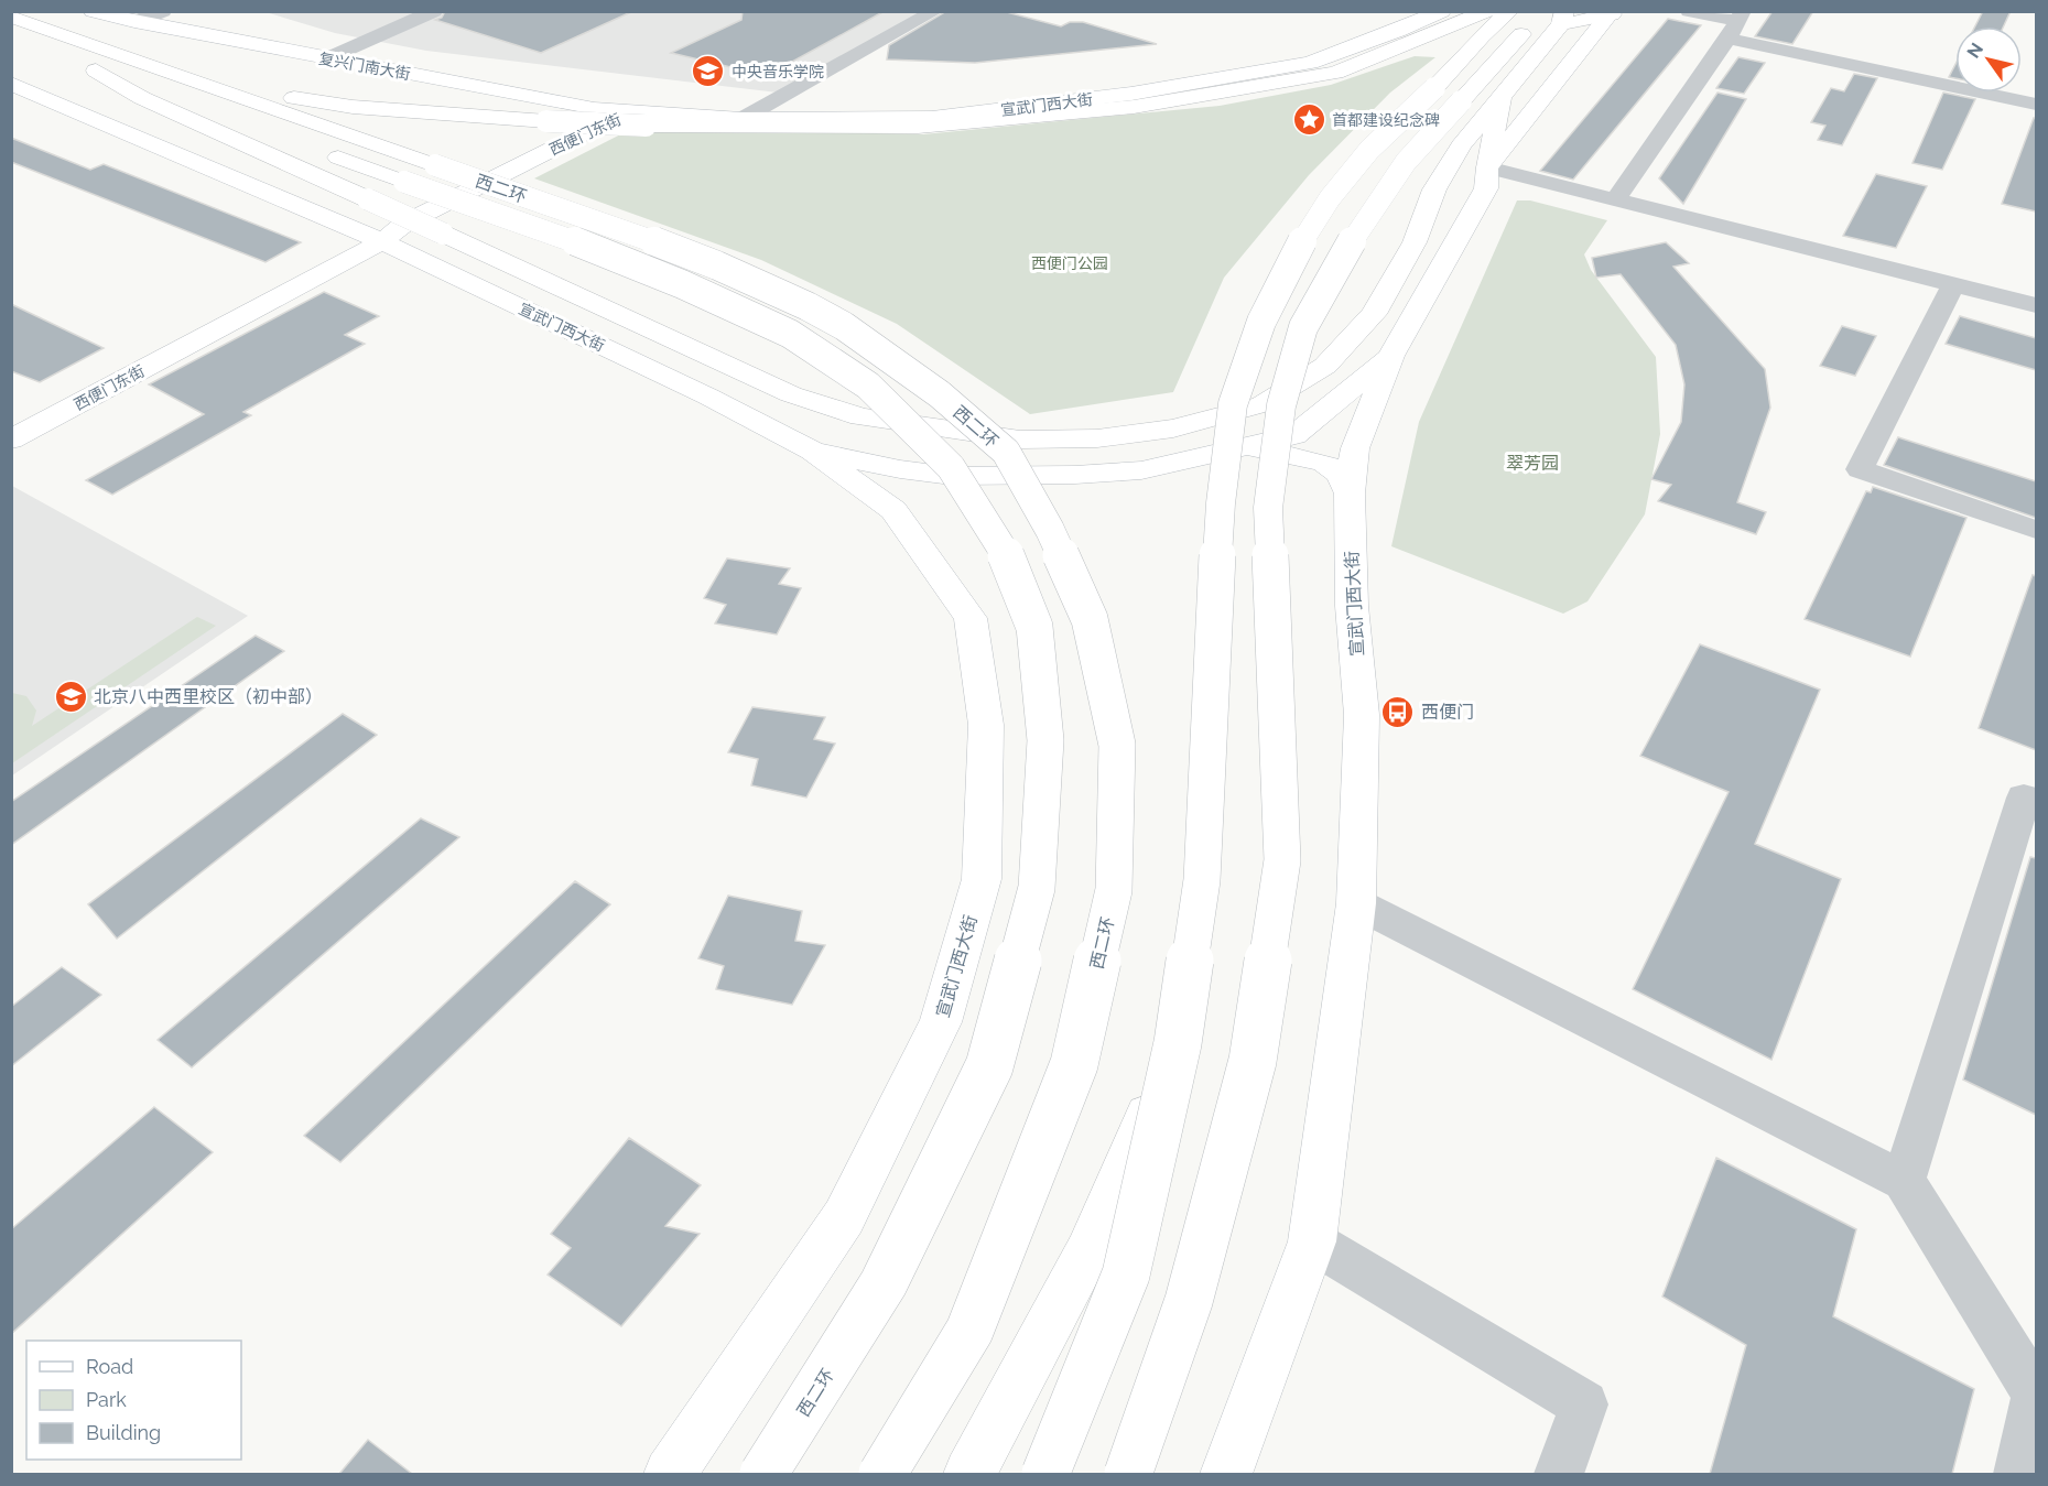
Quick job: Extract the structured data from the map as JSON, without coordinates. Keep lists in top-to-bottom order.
{
  "streets": {
    "main road": [
      "复兴门南大街",
      "宣武门西大街",
      "西便门东街",
      "西二环"
    ]
  },
  "crossings": [
    ["复兴门南大街", "宣武门西大街"],
    ["复兴门南大街", "西便门东街"],
    ["宣武门西大街", "西便门东街"]
  ],
  "parks": ["西便门公园", "翠芳园"],
  "places": {
    "school or university": ["中央音乐学院", "北京八中西里校区（初中部）"],
    "place": ["首都建设纪念碑"],
    "bus stop": ["西便门"]
  },
  "legend": ["Road", "Park", "Building"],
  "north": "top left"
}
